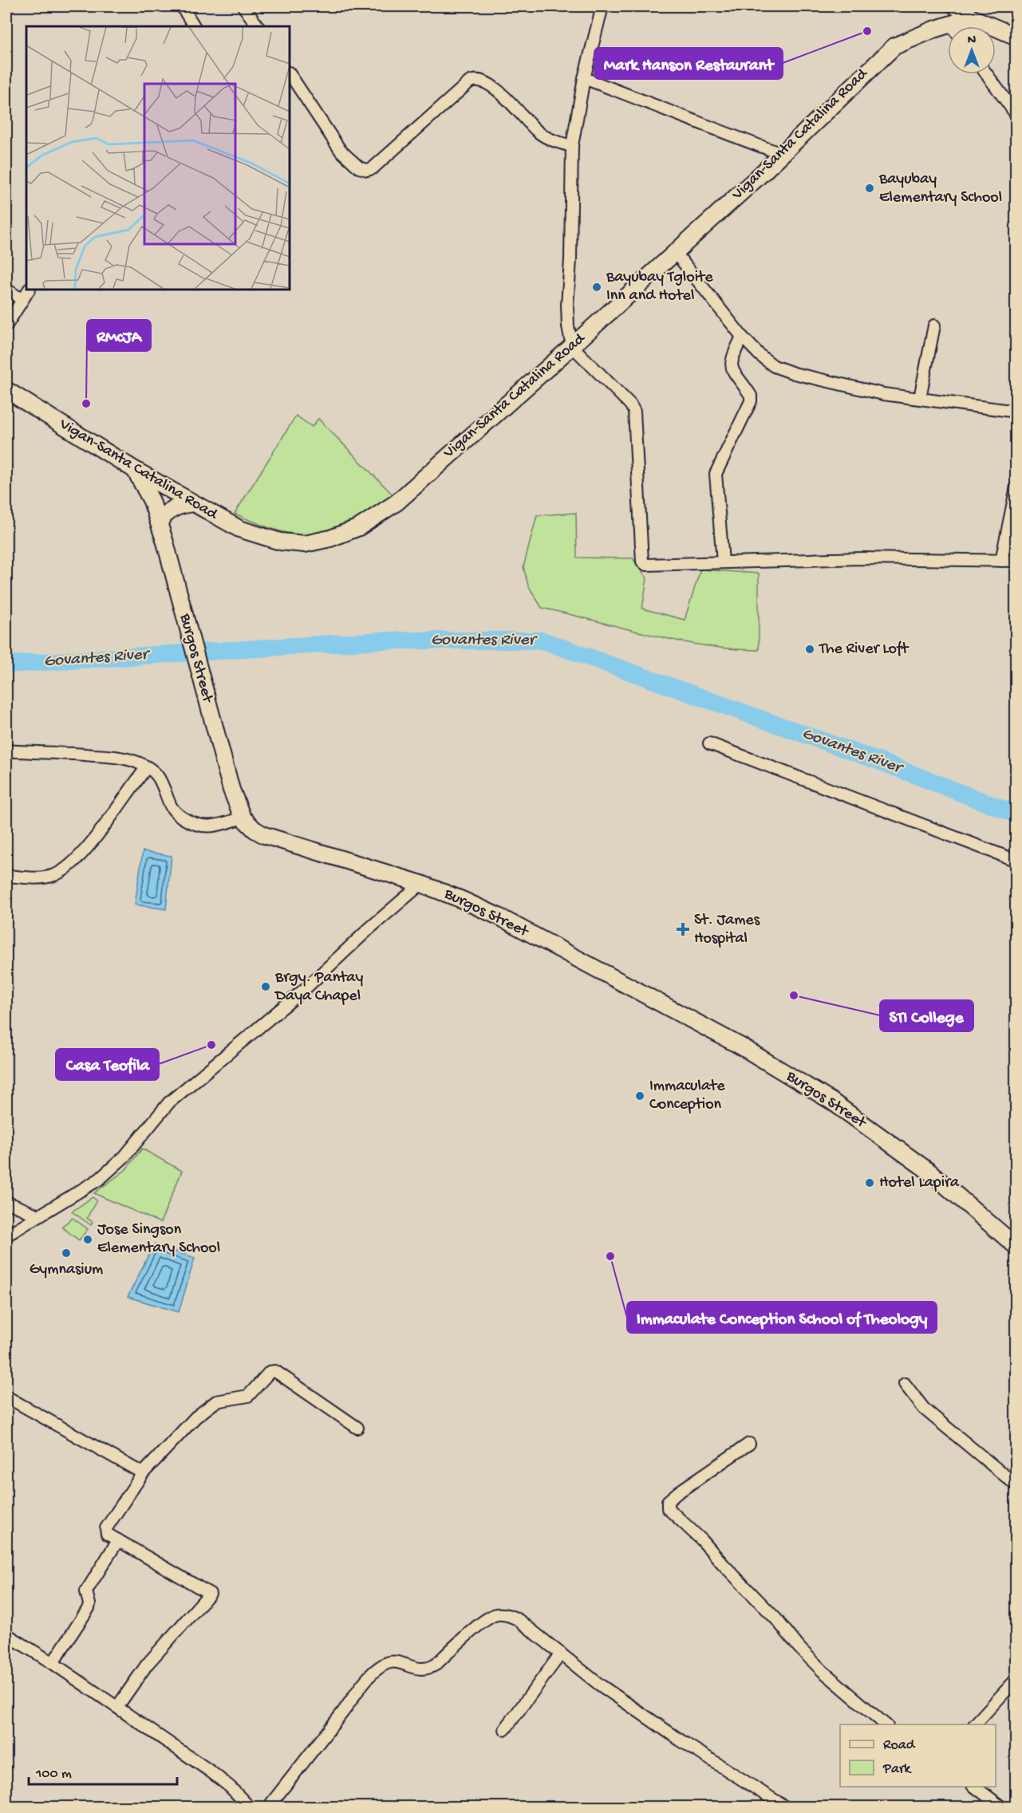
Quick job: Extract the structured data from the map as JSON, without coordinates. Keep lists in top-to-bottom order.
{
  "streets": {
    "main road": ["Vigan-Santa Catalina Road", "Burgos Street"]
  },
  "crossings": [
    ["Vigan-Santa Catalina Road", "Burgos Street"]
  ],
  "water": ["Govantes River"],
  "places": {
    "other": [
      "Mark Hanson Restaurant",
      "Bayubay Elementary School",
      "Bayubay Tgloite Inn and Hotel",
      "RMcJA",
      "The River Loft",
      "Brgy. Pantay Daya Chapel",
      "STI College",
      "Casa Teofila",
      "Immaculate Conception",
      "Hotel Lapira",
      "Jose Singson Elementary School",
      "Gymnasium",
      "Immaculate Conception School of Theology"
    ],
    "health": ["St. James Hospital"]
  },
  "legend": ["Road", "Park"],
  "scale_bar": "100 m",
  "north": "top"
}
